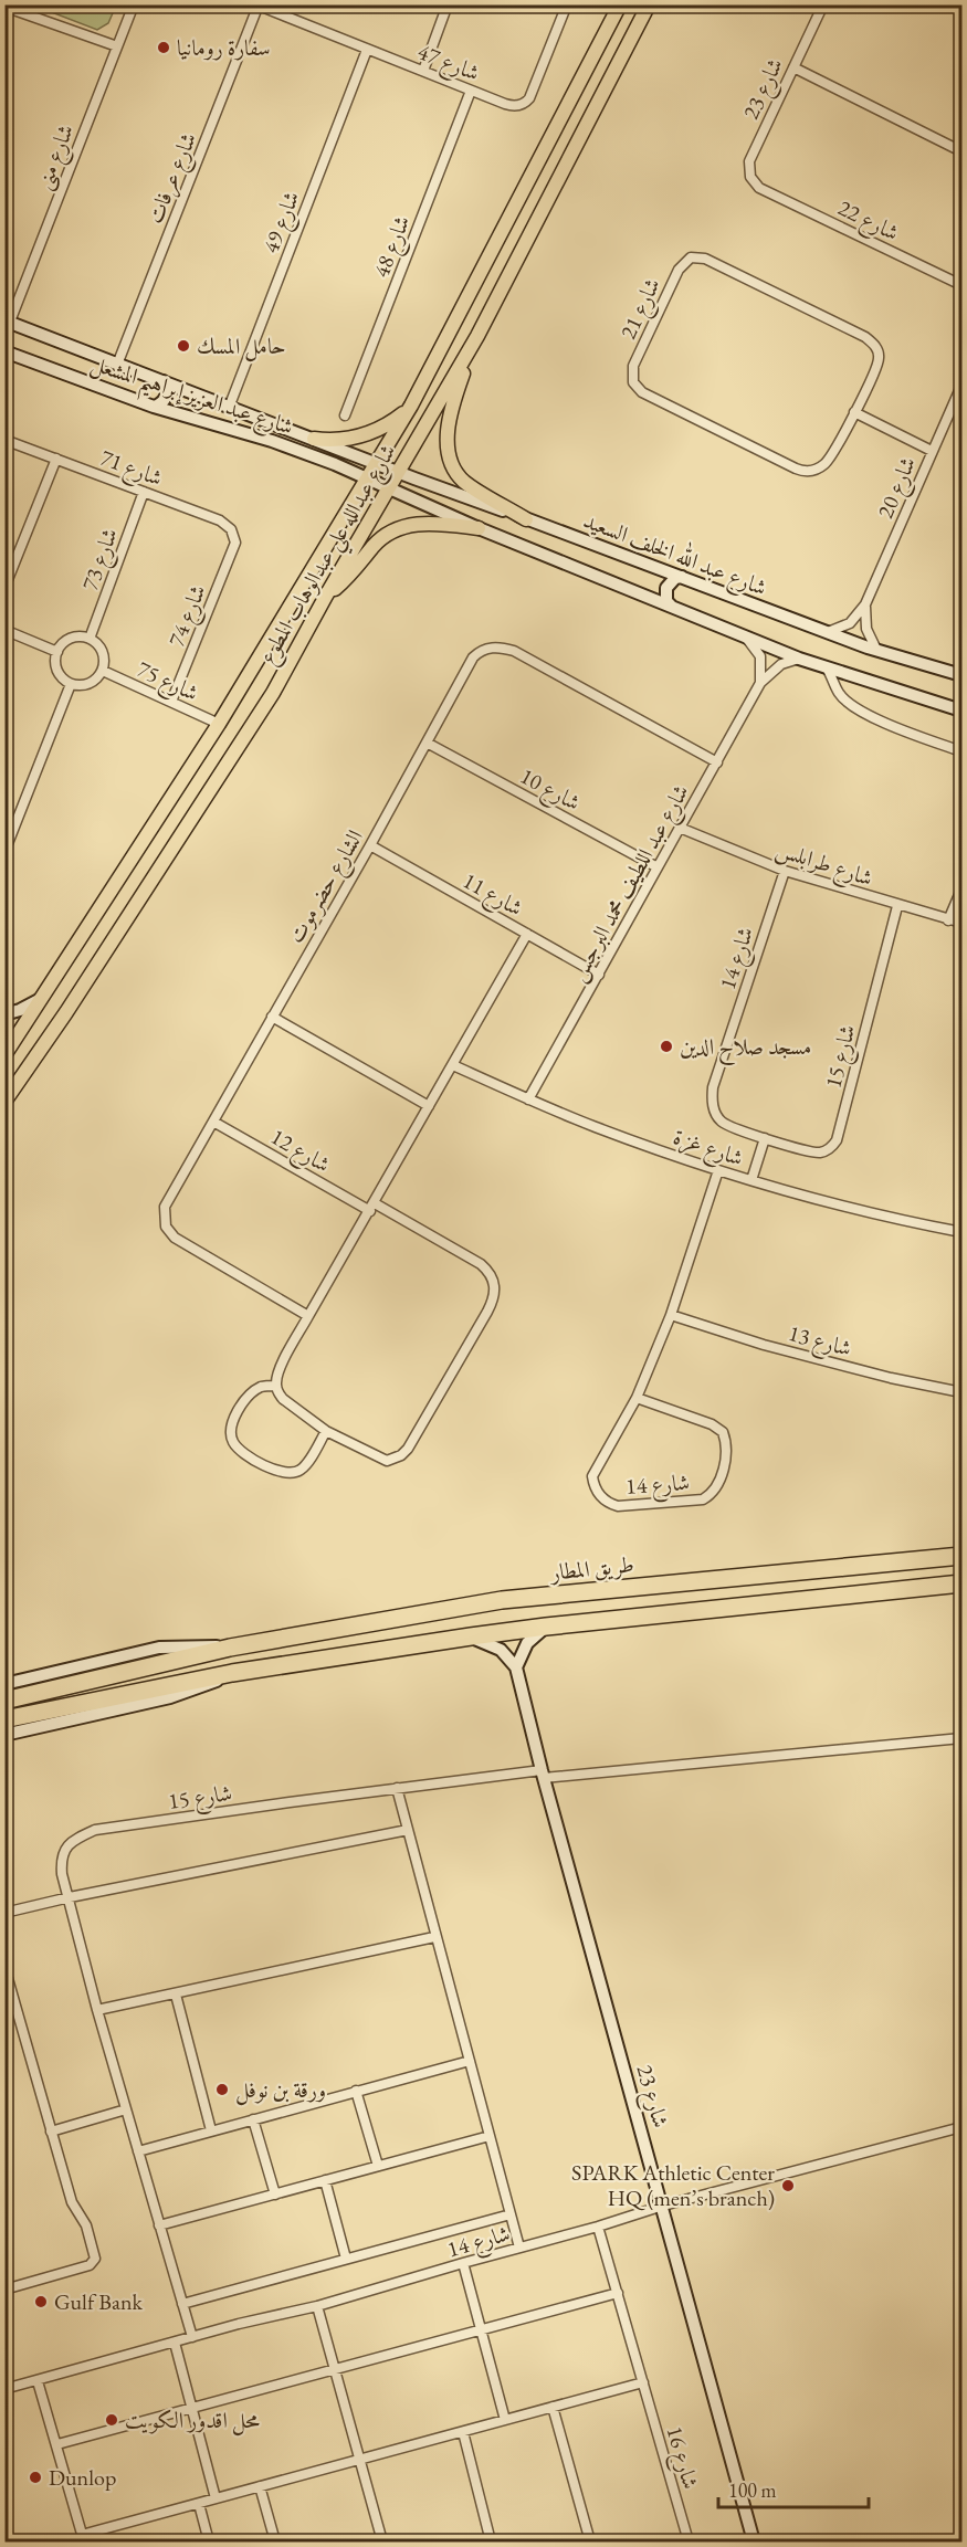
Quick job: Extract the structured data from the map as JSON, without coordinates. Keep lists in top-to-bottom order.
{
  "streets": {
    "highway": ["طريق المطار"],
    "main road": [
      "شارع 23",
      "شارع عبد العزيز إبراهيم المشعل",
      "شارع عبدالله علي عبدالوهاب المطوع",
      "شارع عبد الله الخلف السعيد"
    ],
    "street": [
      "شارع 47",
      "شارع منى",
      "شارع عرفات",
      "شارع 22",
      "شارع 49",
      "شارع 48",
      "شارع 21",
      "شارع 71",
      "شارع 20",
      "شارع 73",
      "شارع 74",
      "شارع 75",
      "شارع 10",
      "شارع طرابلس",
      "شارع عبد اللطيف محمد البرجس",
      "الشارع حضرموت",
      "شارع 11",
      "شارع 14",
      "شارع 15",
      "شارع غزة",
      "شارع 12",
      "شارع 13",
      "شارع 16"
    ]
  },
  "crossings": [
    ["شارع 47", "شارع عرفات"],
    ["شارع 47", "شارع 49"],
    ["شارع 47", "شارع 48"],
    ["شارع 23", "شارع 22"],
    ["شارع 23", "شارع 14"],
    ["شارع 23", "شارع 15"],
    ["شارع منى", "شارع عبد العزيز إبراهيم المشعل"],
    ["شارع عرفات", "شارع عبد العزيز إبراهيم المشعل"],
    ["شارع 49", "شارع عبد العزيز إبراهيم المشعل"],
    ["شارع عبد العزيز إبراهيم المشعل", "شارع عبدالله علي عبدالوهاب المطوع"],
    ["شارع عبد العزيز إبراهيم المشعل", "شارع عبد الله الخلف السعيد"],
    ["شارع 71", "شارع 73"],
    ["شارع 71", "شارع 74"],
    ["شارع 20", "شارع عبد الله الخلف السعيد"],
    ["شارع عبدالله علي عبدالوهاب المطوع", "شارع عبد الله الخلف السعيد"],
    ["شارع عبدالله علي عبدالوهاب المطوع", "شارع 75"],
    ["شارع 73", "شارع 75"],
    ["شارع 74", "شارع 75"],
    ["شارع 10", "شارع عبد اللطيف محمد البرجس"],
    ["شارع 10", "الشارع حضرموت"],
    ["شارع طرابلس", "شارع عبد اللطيف محمد البرجس"],
    ["شارع طرابلس", "شارع 14"],
    ["شارع طرابلس", "شارع 15"],
    ["شارع عبد اللطيف محمد البرجس", "الشارع حضرموت"],
    ["شارع عبد اللطيف محمد البرجس", "شارع 11"],
    ["شارع عبد اللطيف محمد البرجس", "شارع غزة"],
    ["الشارع حضرموت", "شارع 11"],
    ["الشارع حضرموت", "شارع 12"],
    ["شارع 14", "شارع 15"],
    ["شارع 14", "شارع غزة"],
    ["شارع 14", "شارع 13"],
    ["شارع 14", "شارع 16"]
  ],
  "places": [
    "سفارة رومانيا",
    "حامل المسك",
    "مسجد صلاح الدين",
    "ورقة بن نوفل",
    "SPARK Athletic Center HQ (men’s branch)",
    "Gulf Bank",
    "محل اقدور الكويت",
    "Dunlop"
  ],
  "scale_bar": "100 m"
}
